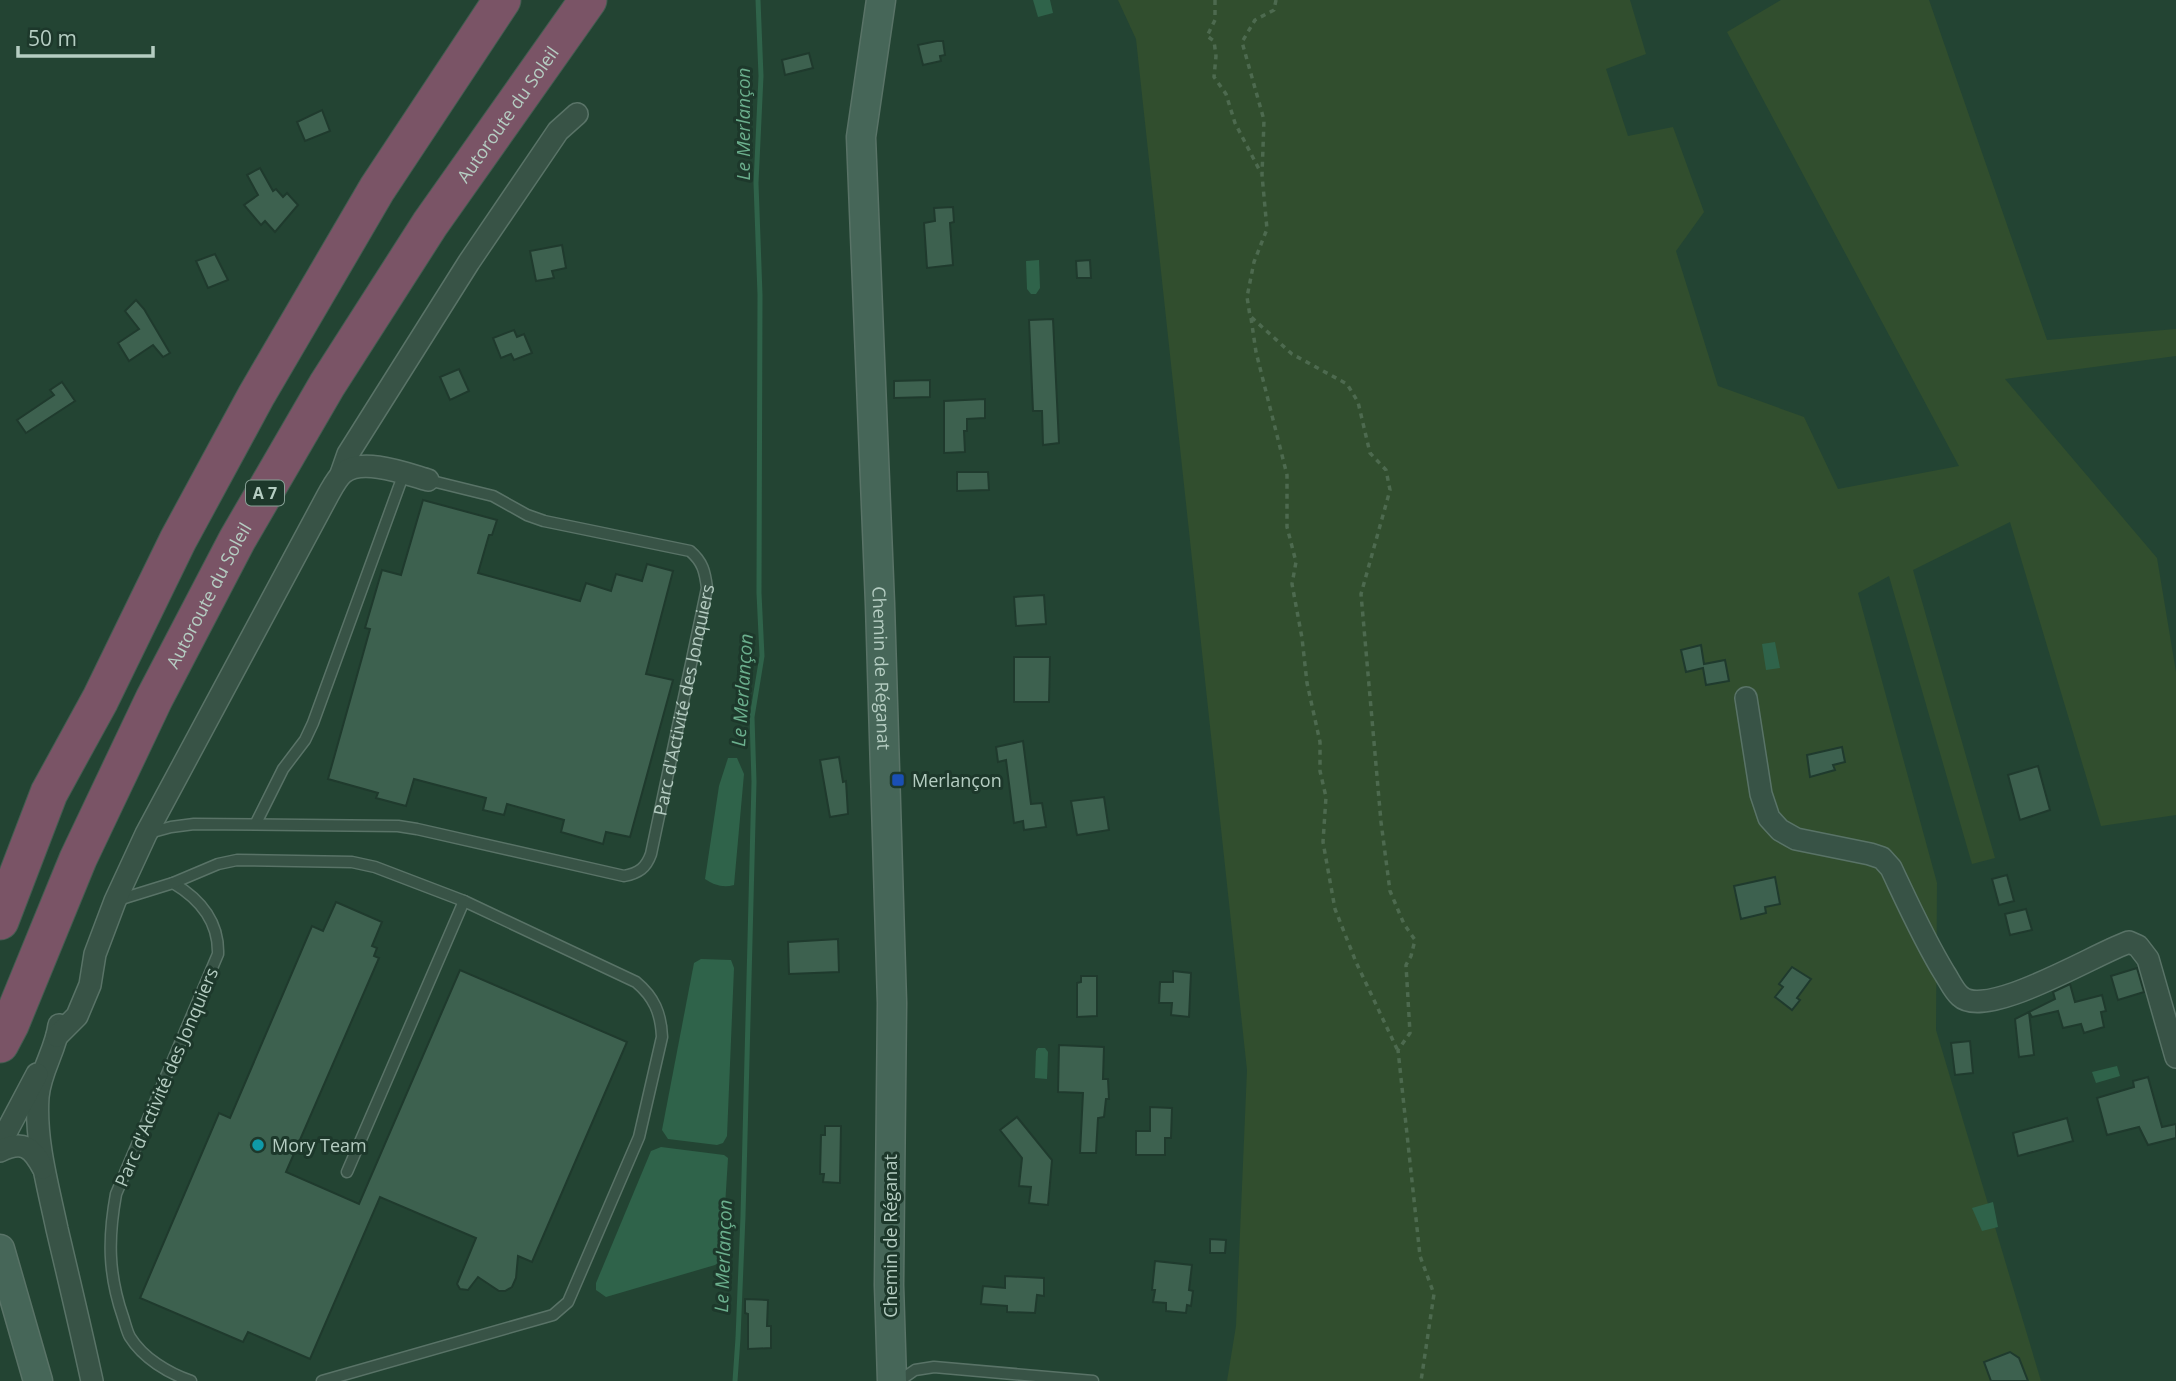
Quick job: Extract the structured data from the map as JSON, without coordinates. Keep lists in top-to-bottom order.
{
  "streets": {
    "highway": ["Autoroute du Soleil", "A 7"],
    "street": ["Chemin de Réganat", "Parc d'Activité des Jonquiers"]
  },
  "water": ["Le Merlançon"],
  "places": {
    "transit": ["Merlançon"],
    "other": ["Mory Team"]
  },
  "scale_bar": "50 m"
}
